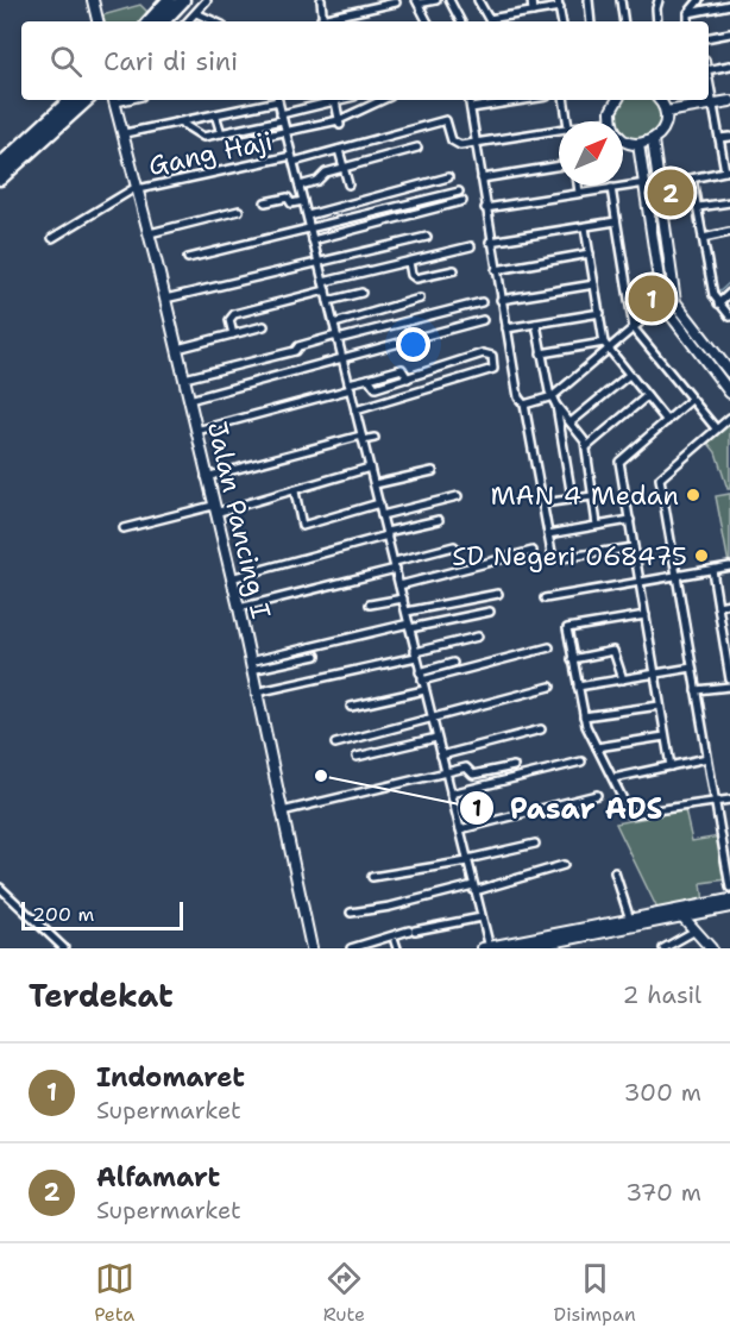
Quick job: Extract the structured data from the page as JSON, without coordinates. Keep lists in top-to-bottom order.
{
  "streets": {
    "main road": ["Jalan Pancing I"],
    "street": ["Gang Haji"]
  },
  "crossings": [
    ["Gang Haji", "Jalan Pancing I"]
  ],
  "places": ["MAN 4 Medan", "SD Negeri 068475", "Pasar ADS"],
  "scale_bar": "200 m",
  "north": "top right",
  "page": {
    "search": "Cari di sini",
    "pins": ["2", "1"],
    "scale": "200 m",
    "heading": ["Terdekat", "2 hasil"],
    "list": [
      {
        "mark": "1",
        "name": "Indomaret",
        "note": "Supermarket",
        "value": "300 m"
      },
      {
        "mark": "2",
        "name": "Alfamart",
        "note": "Supermarket",
        "value": "370 m"
      }
    ],
    "nav": ["Peta", "Rute", "Disimpan"]
  }
}
